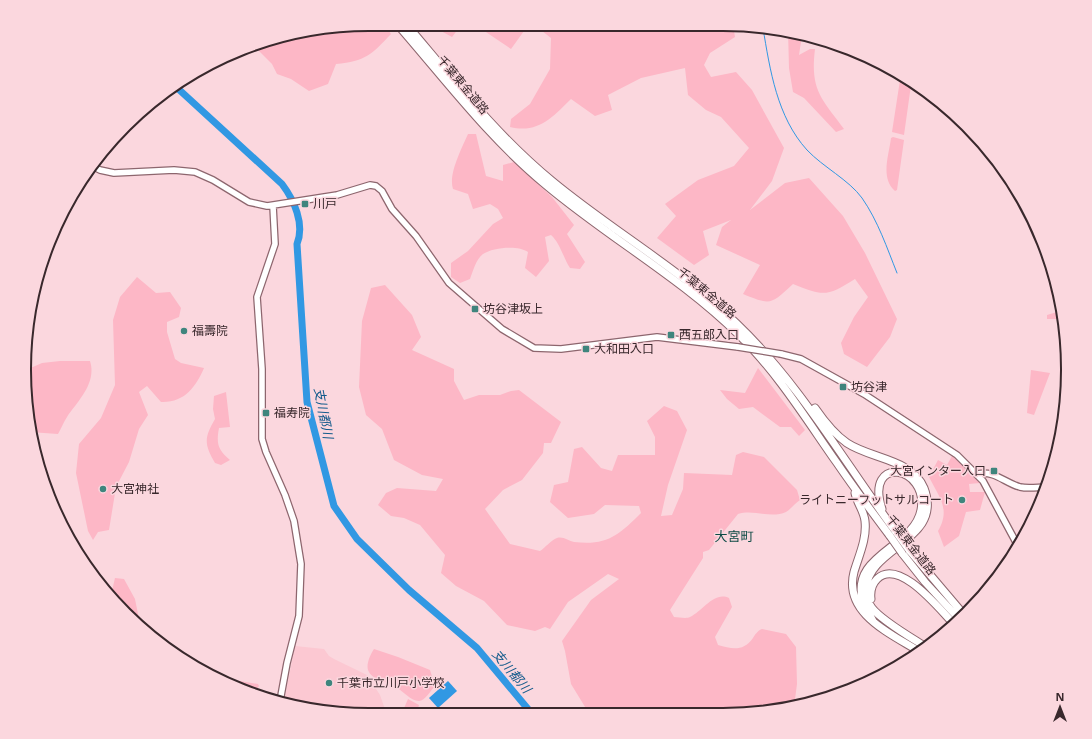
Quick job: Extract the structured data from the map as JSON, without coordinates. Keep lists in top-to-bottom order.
{
  "streets": {
    "highway": ["千葉東金道路"]
  },
  "districts": ["大宮町"],
  "water": ["支川都川"],
  "places": {
    "transit": [
      "川戸",
      "坊谷津坂上",
      "西五郎入口",
      "大和田入口",
      "坊谷津",
      "福寿院",
      "大宮インター入口"
    ],
    "other": [
      "福壽院",
      "大宮神社",
      "ライトニーフットサルコート",
      "千葉市立川戸小学校"
    ]
  },
  "north": "top"
}
